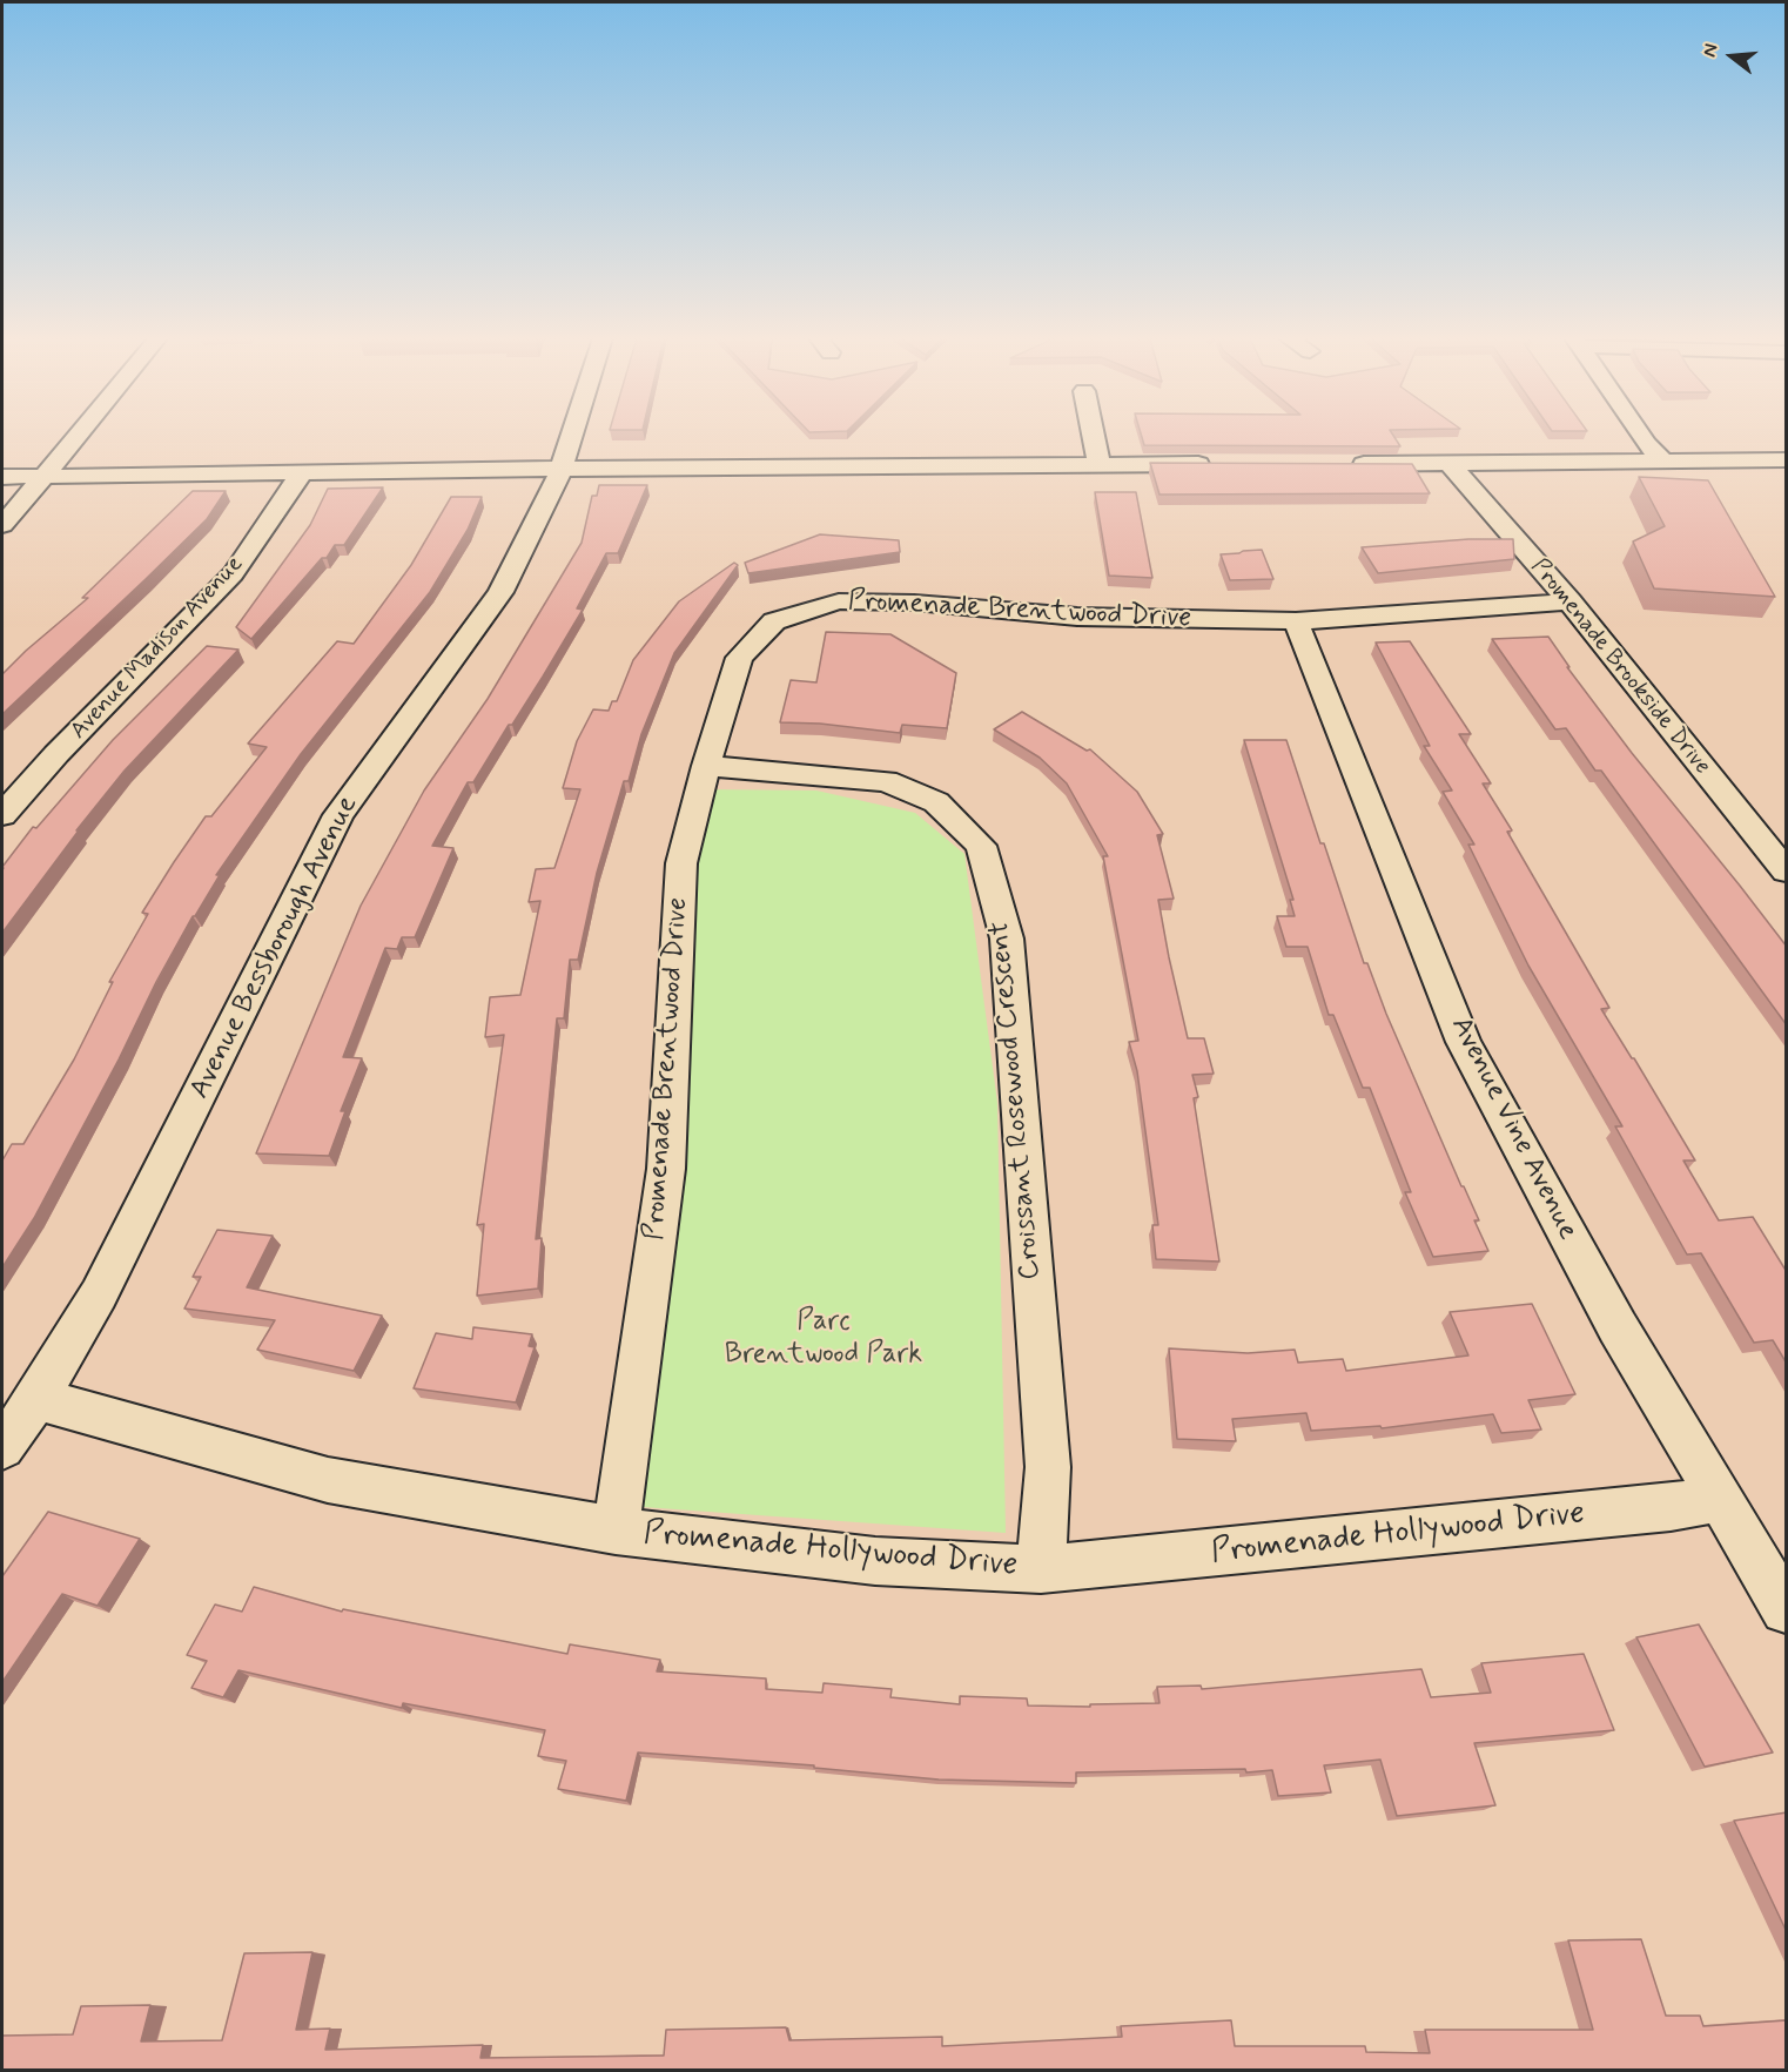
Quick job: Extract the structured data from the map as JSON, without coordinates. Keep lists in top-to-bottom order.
{
  "streets": {
    "street": [
      "Promenade Brentwood Drive",
      "Avenue Madison Avenue",
      "Promenade Brookside Drive",
      "Avenue Bessborough Avenue",
      "Croissant Rosewood Crescent",
      "Avenue Vine Avenue",
      "Promenade Hollywood Drive"
    ]
  },
  "crossings": [
    ["Promenade Brentwood Drive", "Promenade Brookside Drive"],
    ["Promenade Brentwood Drive", "Croissant Rosewood Crescent"],
    ["Promenade Brentwood Drive", "Avenue Vine Avenue"],
    ["Promenade Brentwood Drive", "Promenade Hollywood Drive"],
    ["Avenue Bessborough Avenue", "Promenade Hollywood Drive"],
    ["Croissant Rosewood Crescent", "Promenade Hollywood Drive"],
    ["Avenue Vine Avenue", "Promenade Hollywood Drive"]
  ],
  "parks": ["Parc Brentwood Park"],
  "north": "left"
}
